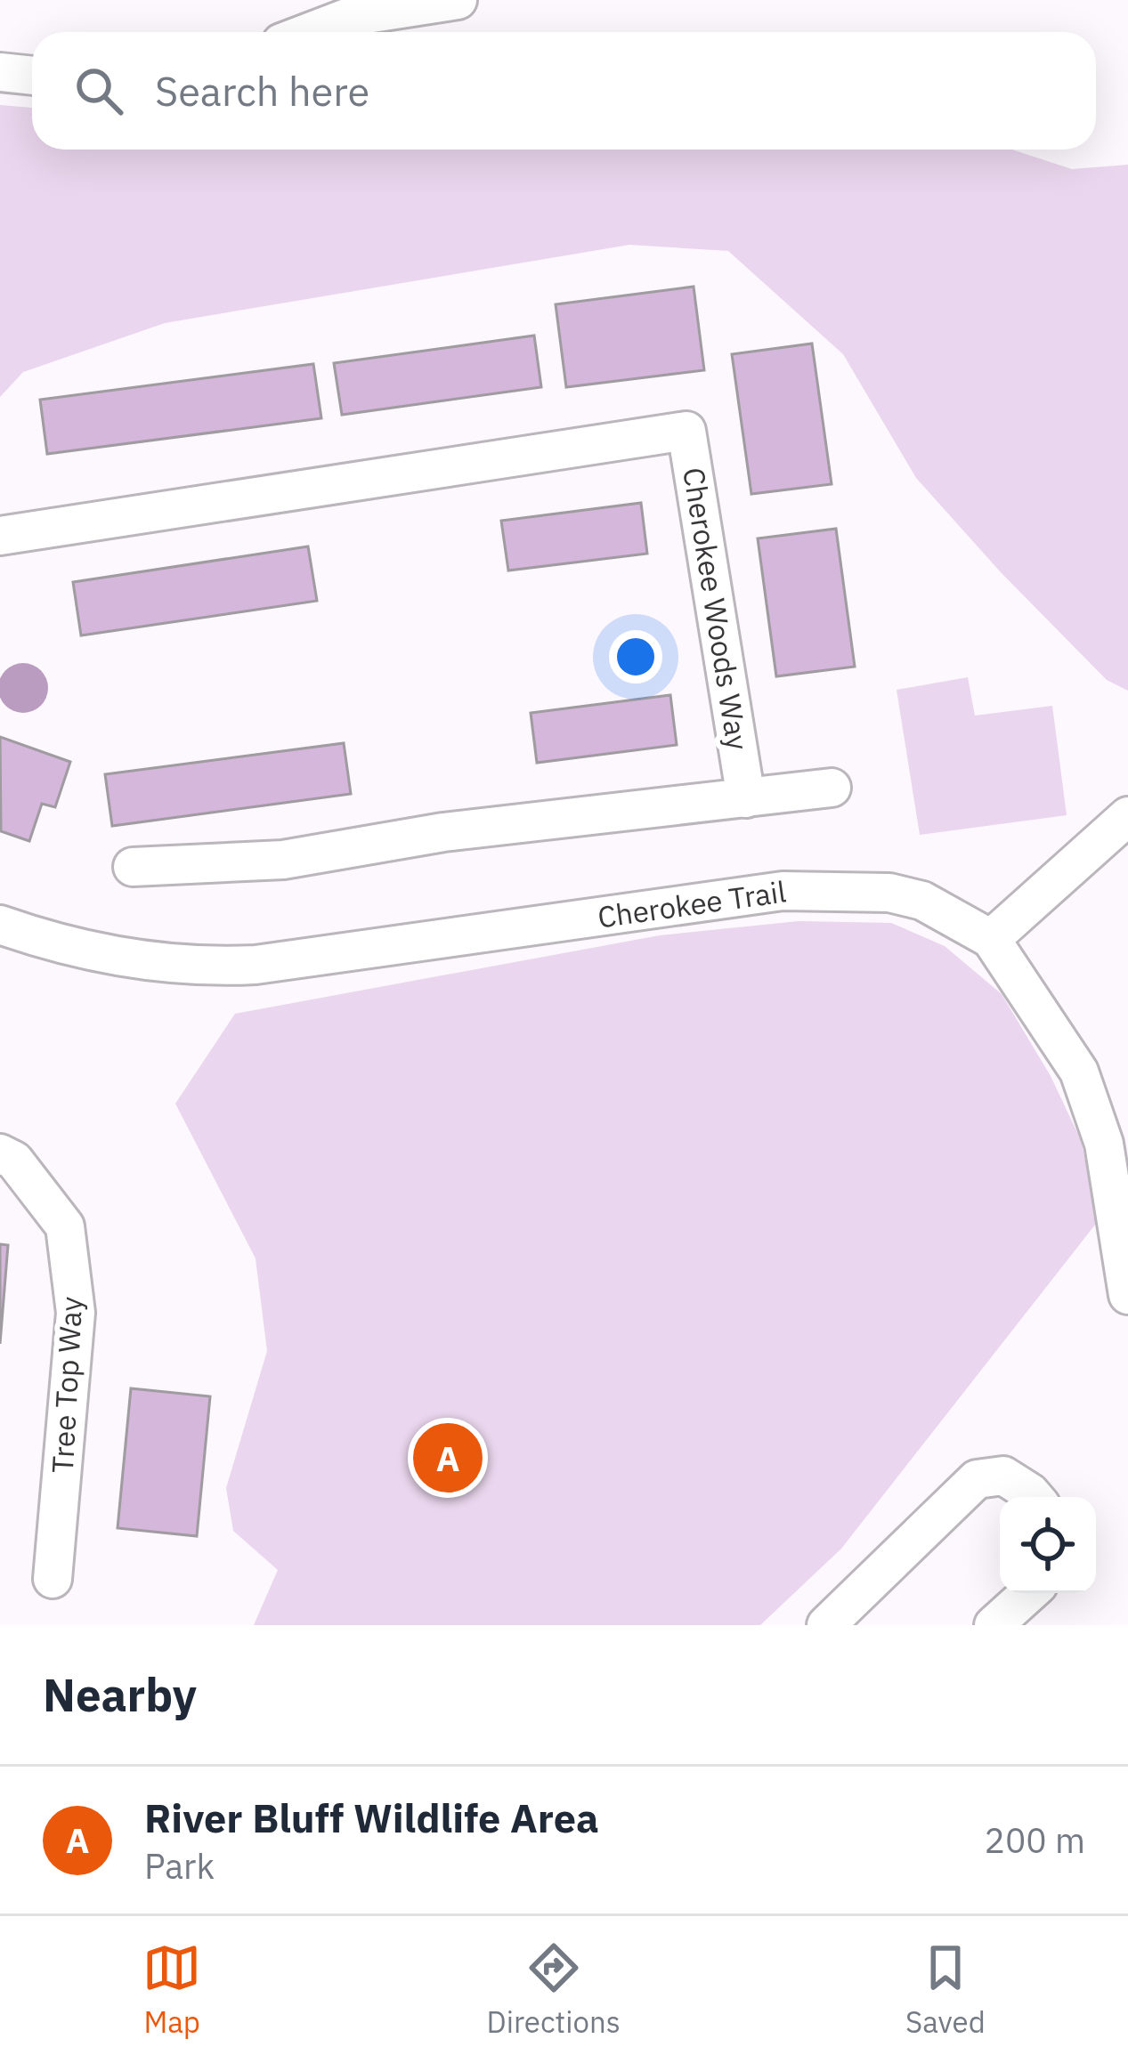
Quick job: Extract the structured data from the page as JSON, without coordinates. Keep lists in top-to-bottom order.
{
  "streets": {
    "street": ["Cherokee Woods Way", "Cherokee Trail", "Tree Top Way"]
  },
  "page": {
    "search": "Search here",
    "pins": "A",
    "heading": "Nearby",
    "list": [
      {
        "mark": "A",
        "name": "River Bluff Wildlife Area",
        "note": "Park",
        "value": "200 m"
      }
    ],
    "nav": ["Map", "Directions", "Saved"]
  }
}
